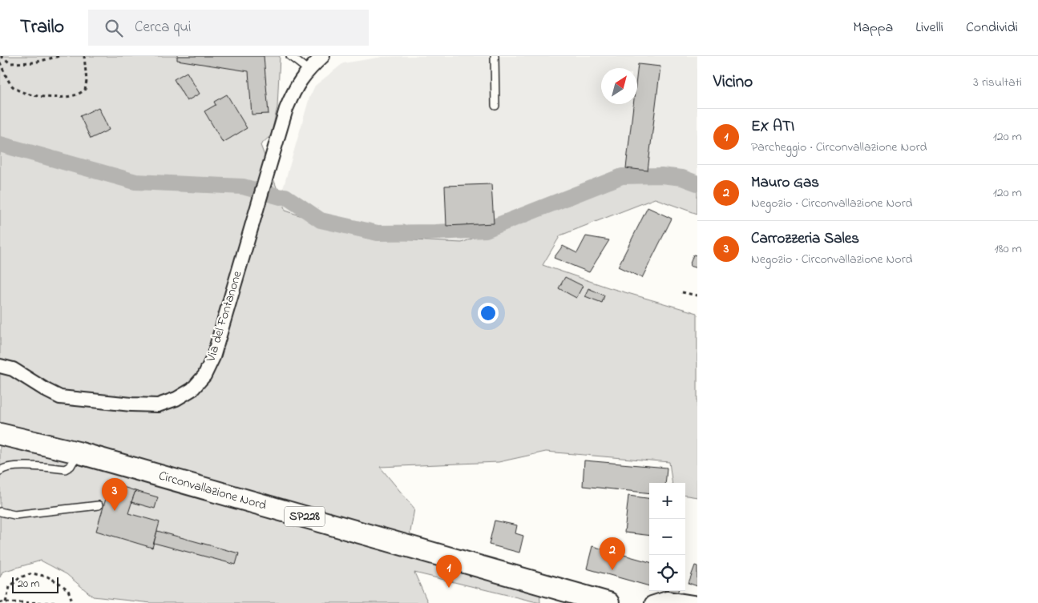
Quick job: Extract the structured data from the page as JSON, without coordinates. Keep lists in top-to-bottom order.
{
  "streets": {
    "main road": ["Circonvallazione Nord", "SP228"],
    "street": ["Via del Fontanone"]
  },
  "scale_bar": "20 m",
  "north": "top right",
  "page": {
    "header": "Trailo",
    "search": "Cerca qui",
    "nav": ["Mappa", "Livelli", "Condividi"],
    "heading": ["Vicino", "3 risultati"],
    "list": [
      {
        "mark": "1",
        "name": "EX ATI",
        "note": "Parcheggio · Circonvallazione Nord",
        "value": "120 m"
      },
      {
        "mark": "2",
        "name": "Mauro Gas",
        "note": "Negozio · Circonvallazione Nord",
        "value": "120 m"
      },
      {
        "mark": "3",
        "name": "Carrozzeria Sales",
        "note": "Negozio · Circonvallazione Nord",
        "value": "180 m"
      }
    ],
    "pins": ["3", "2", "1"],
    "map_buttons": ["+", "−"],
    "scale": "20 m"
  }
}
